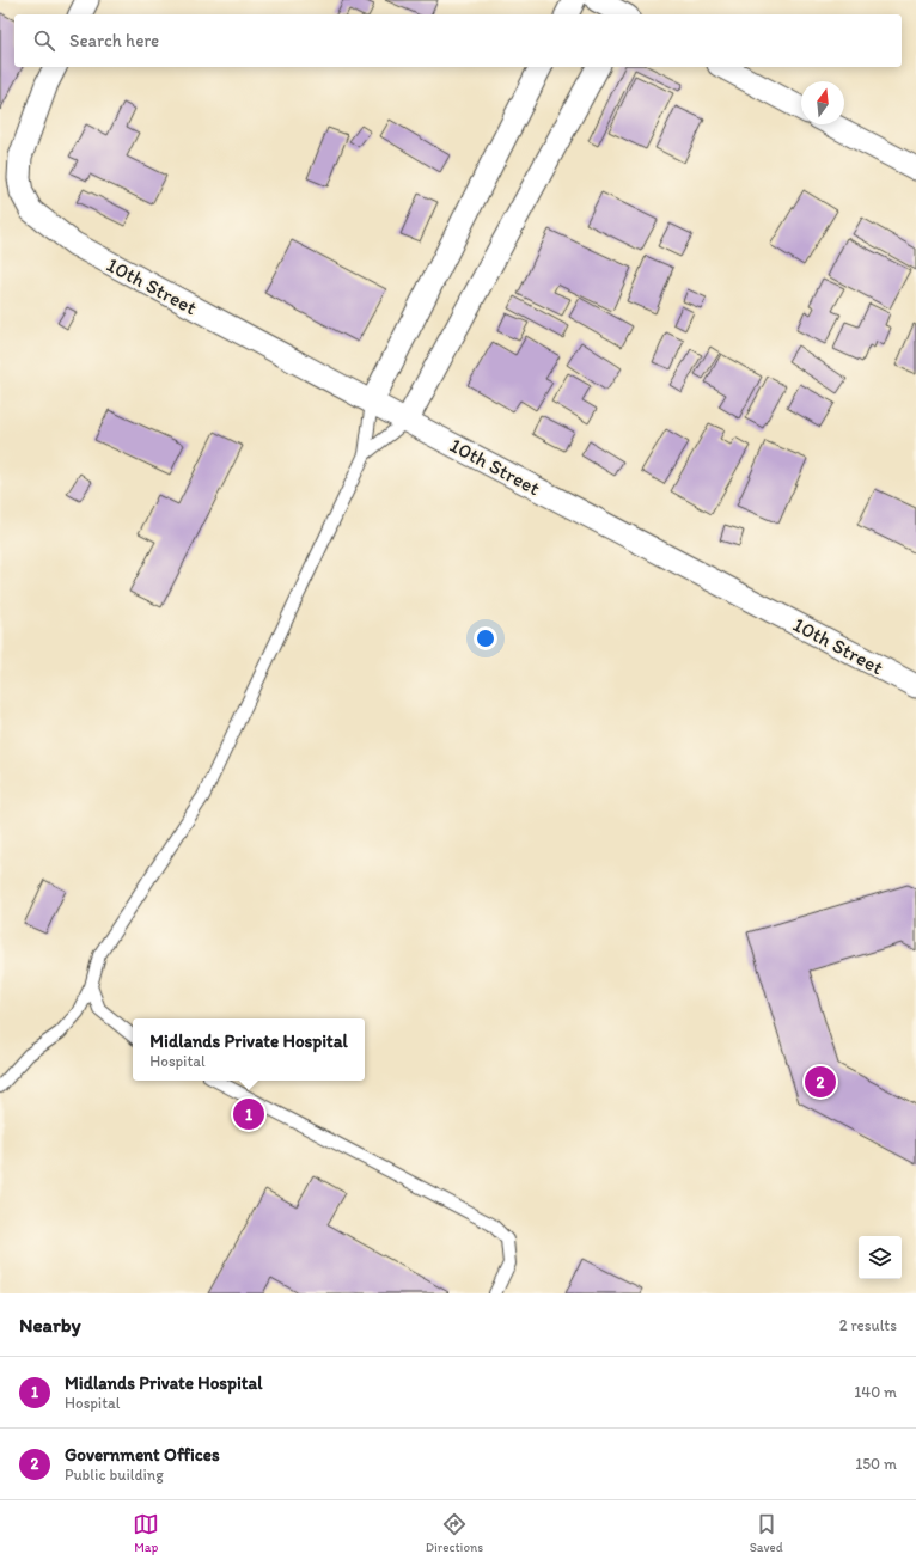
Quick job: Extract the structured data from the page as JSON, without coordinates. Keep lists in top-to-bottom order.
{
  "streets": {
    "street": ["10th Street"]
  },
  "north": "top",
  "page": {
    "search": "Search here",
    "popup": ["Midlands Private Hospital", "Hospital"],
    "pins": ["2", "1"],
    "heading": ["Nearby", "2 results"],
    "list": [
      {
        "mark": "1",
        "name": "Midlands Private Hospital",
        "note": "Hospital",
        "value": "140 m"
      },
      {
        "mark": "2",
        "name": "Government Offices",
        "note": "Public building",
        "value": "150 m"
      }
    ],
    "nav": ["Map", "Directions", "Saved"]
  }
}
